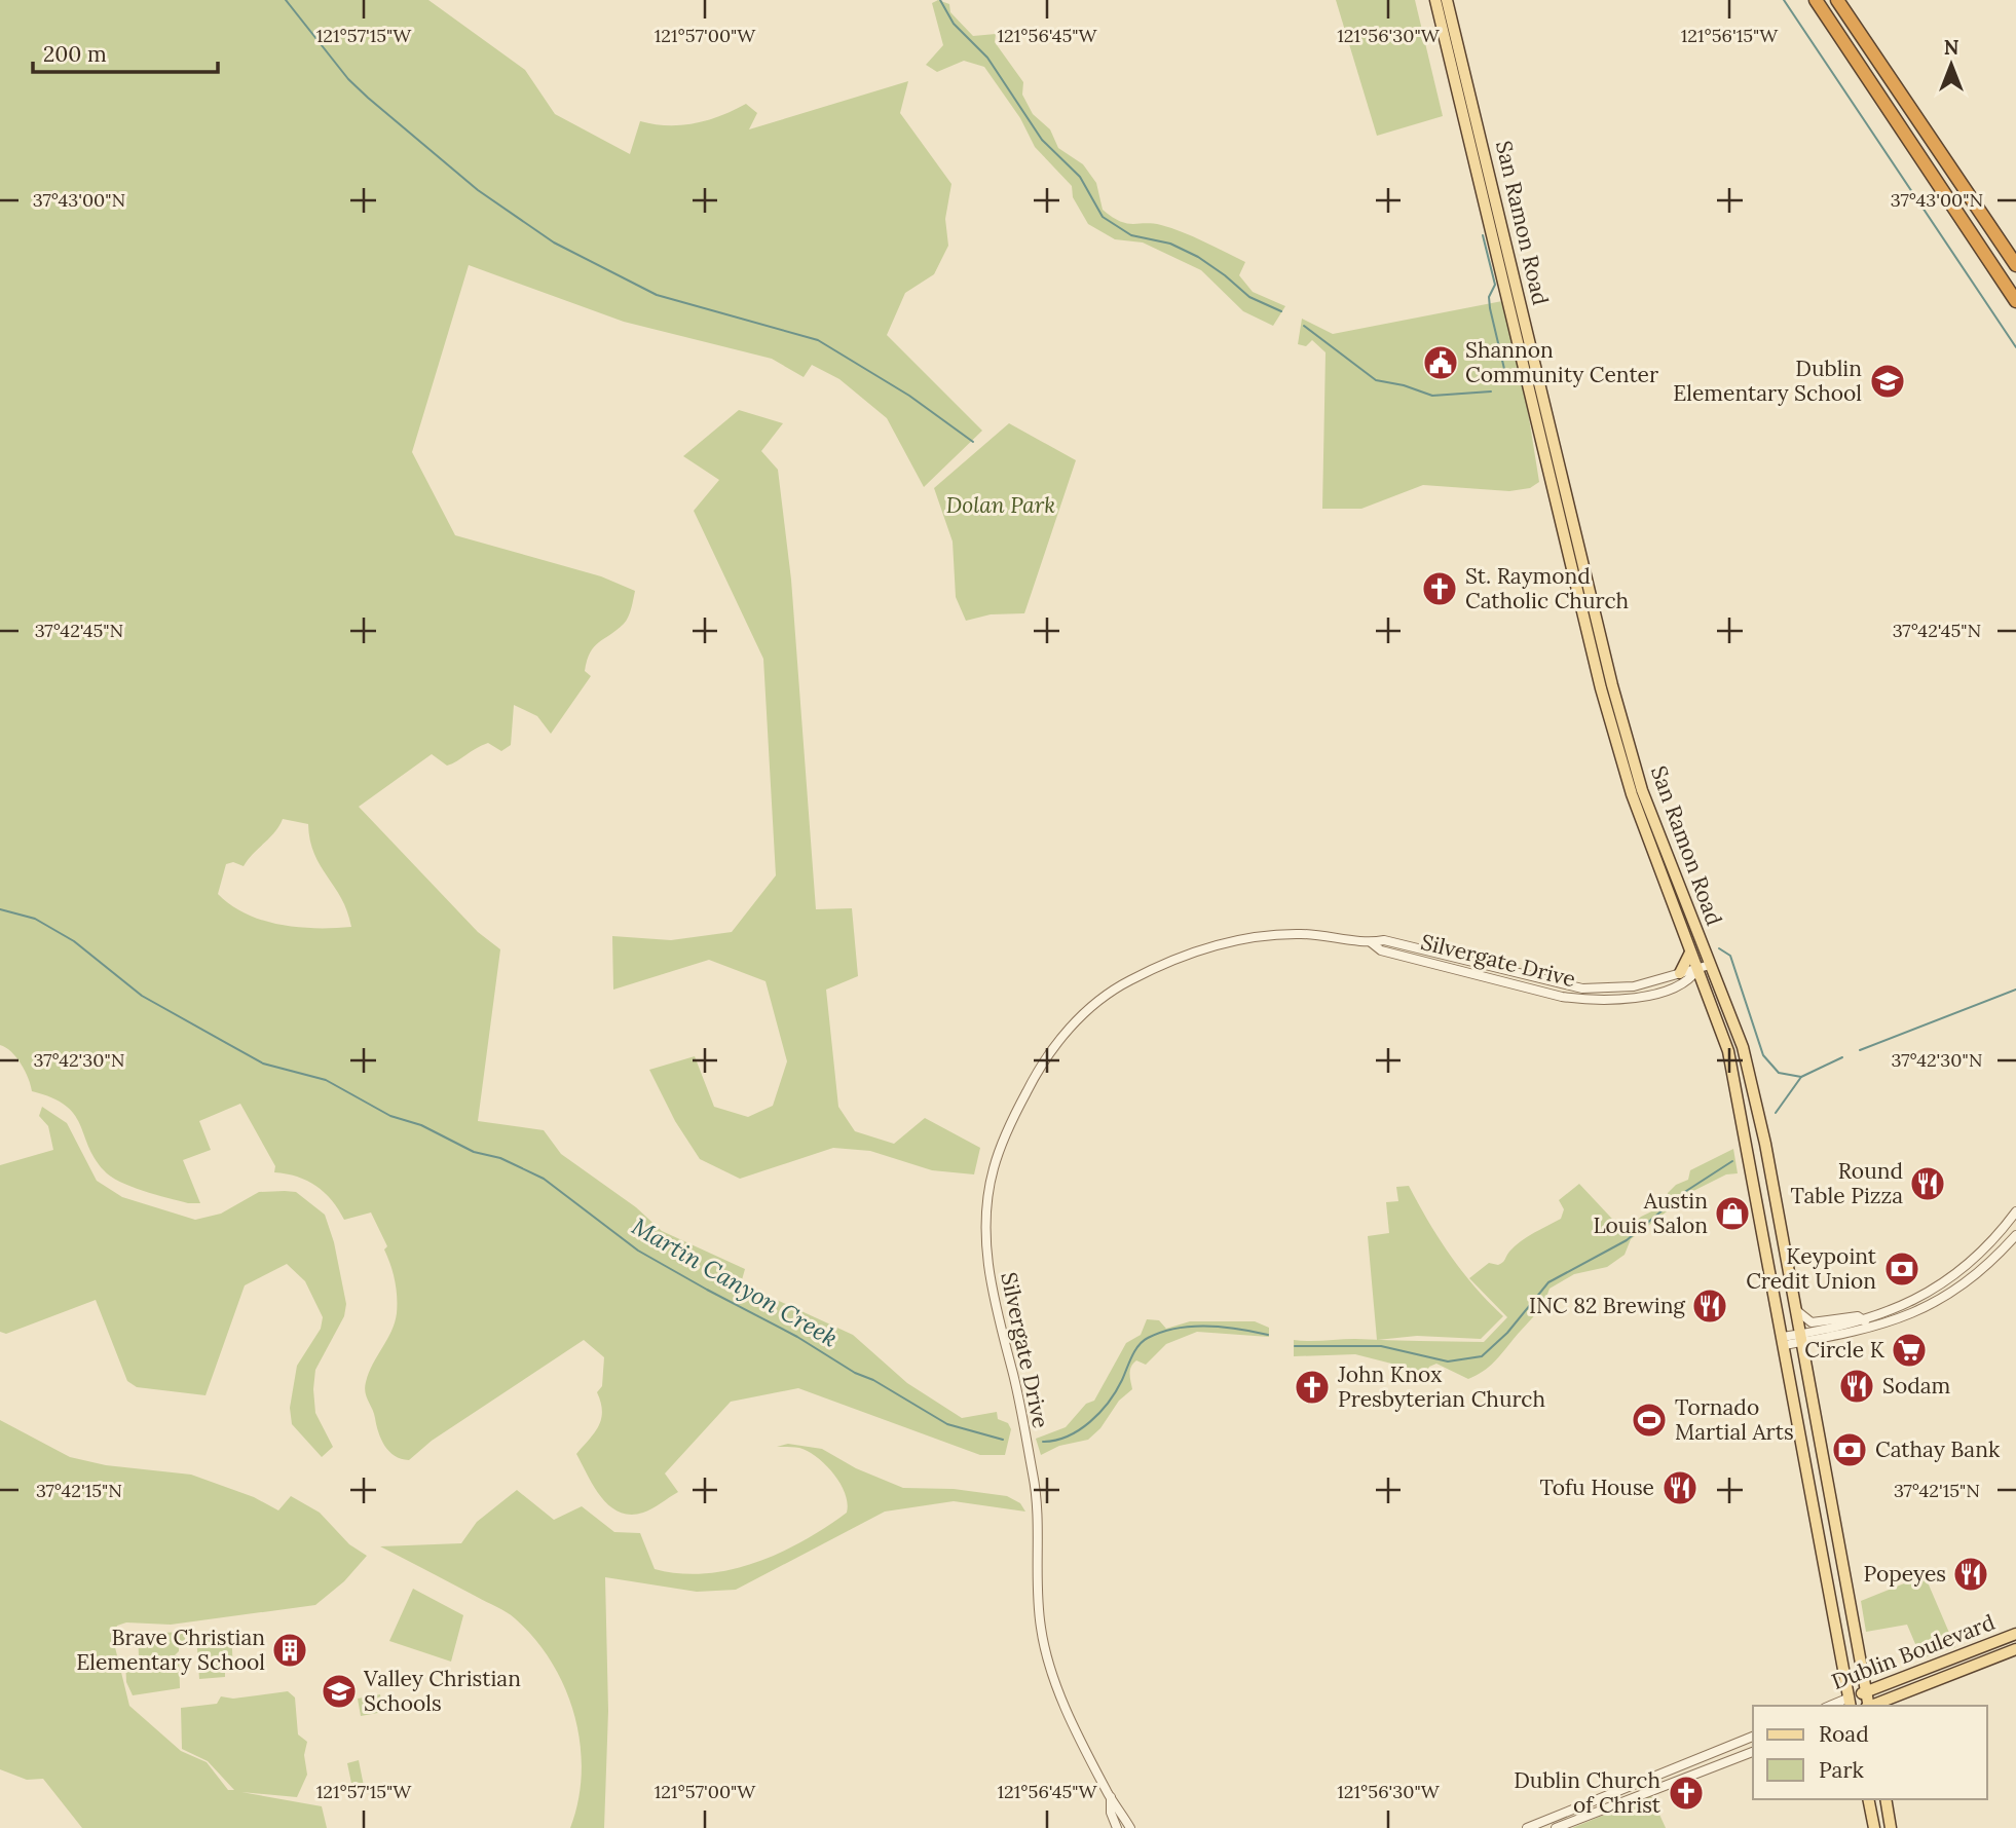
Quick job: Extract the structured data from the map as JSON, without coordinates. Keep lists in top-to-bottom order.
{
  "streets": {
    "main road": ["San Ramon Road", "Dublin Boulevard"],
    "street": ["Silvergate Drive"]
  },
  "crossings": [
    ["San Ramon Road", "Silvergate Drive"],
    ["San Ramon Road", "Dublin Boulevard"]
  ],
  "water": ["Martin Canyon Creek"],
  "parks": ["Dolan Park"],
  "places": {
    "public building": ["Shannon Community Center"],
    "school or university": ["Dublin Elementary School", "Valley Christian Schools"],
    "church": ["St. Raymond Catholic Church", "John Knox Presbyterian Church", "Dublin Church of Christ"],
    "restaurant": [
      "Round Table Pizza",
      "INC 82 Brewing",
      "Sodam",
      "Tofu House",
      "Popeyes"
    ],
    "shop": ["Austin Louis Salon"],
    "bank": ["Keypoint Credit Union", "Cathay Bank"],
    "supermarket": ["Circle K"],
    "sports": ["Tornado Martial Arts"],
    "building": ["Brave Christian Elementary School"]
  },
  "legend": ["Road", "Park"],
  "scale_bar": "200 m",
  "north": "top",
  "coordinates": [
    "121°57'15\"W",
    "121°57'00\"W",
    "121°56'45\"W",
    "121°56'30\"W",
    "121°56'15\"W",
    "37°43'00\"N",
    "37°42'45\"N",
    "37°42'30\"N",
    "37°42'15\"N"
  ]
}
